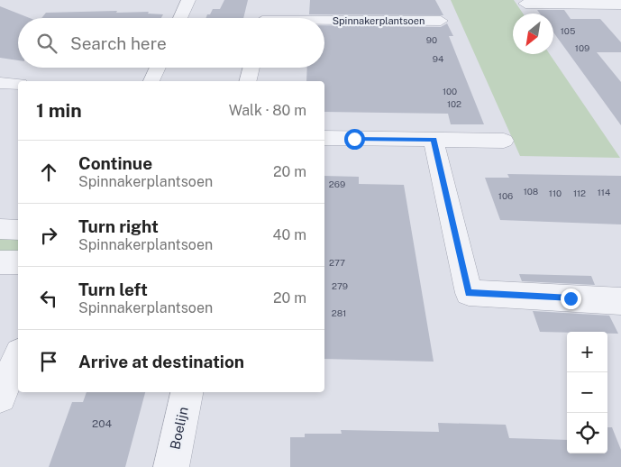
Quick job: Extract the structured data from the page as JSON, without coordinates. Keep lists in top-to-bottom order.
{
  "streets": {
    "street": ["Spinnakerplantsoen", "Boelijn"]
  },
  "house_numbers": [
    "105",
    "90",
    "109",
    "94",
    "100",
    "102",
    "269",
    "108",
    "114",
    "110",
    "112",
    "106",
    "277",
    "279",
    "281",
    "204"
  ],
  "north": "bottom left",
  "page": {
    "search": "Search here",
    "heading": ["1 min", "Walk · 80 m"],
    "list": [
      ["Continue", "Spinnakerplantsoen", "20 m"],
      ["Turn right", "Spinnakerplantsoen", "40 m"],
      ["Turn left", "Spinnakerplantsoen", "20 m"],
      "Arrive at destination"
    ],
    "map_buttons": ["+", "−"]
  }
}
